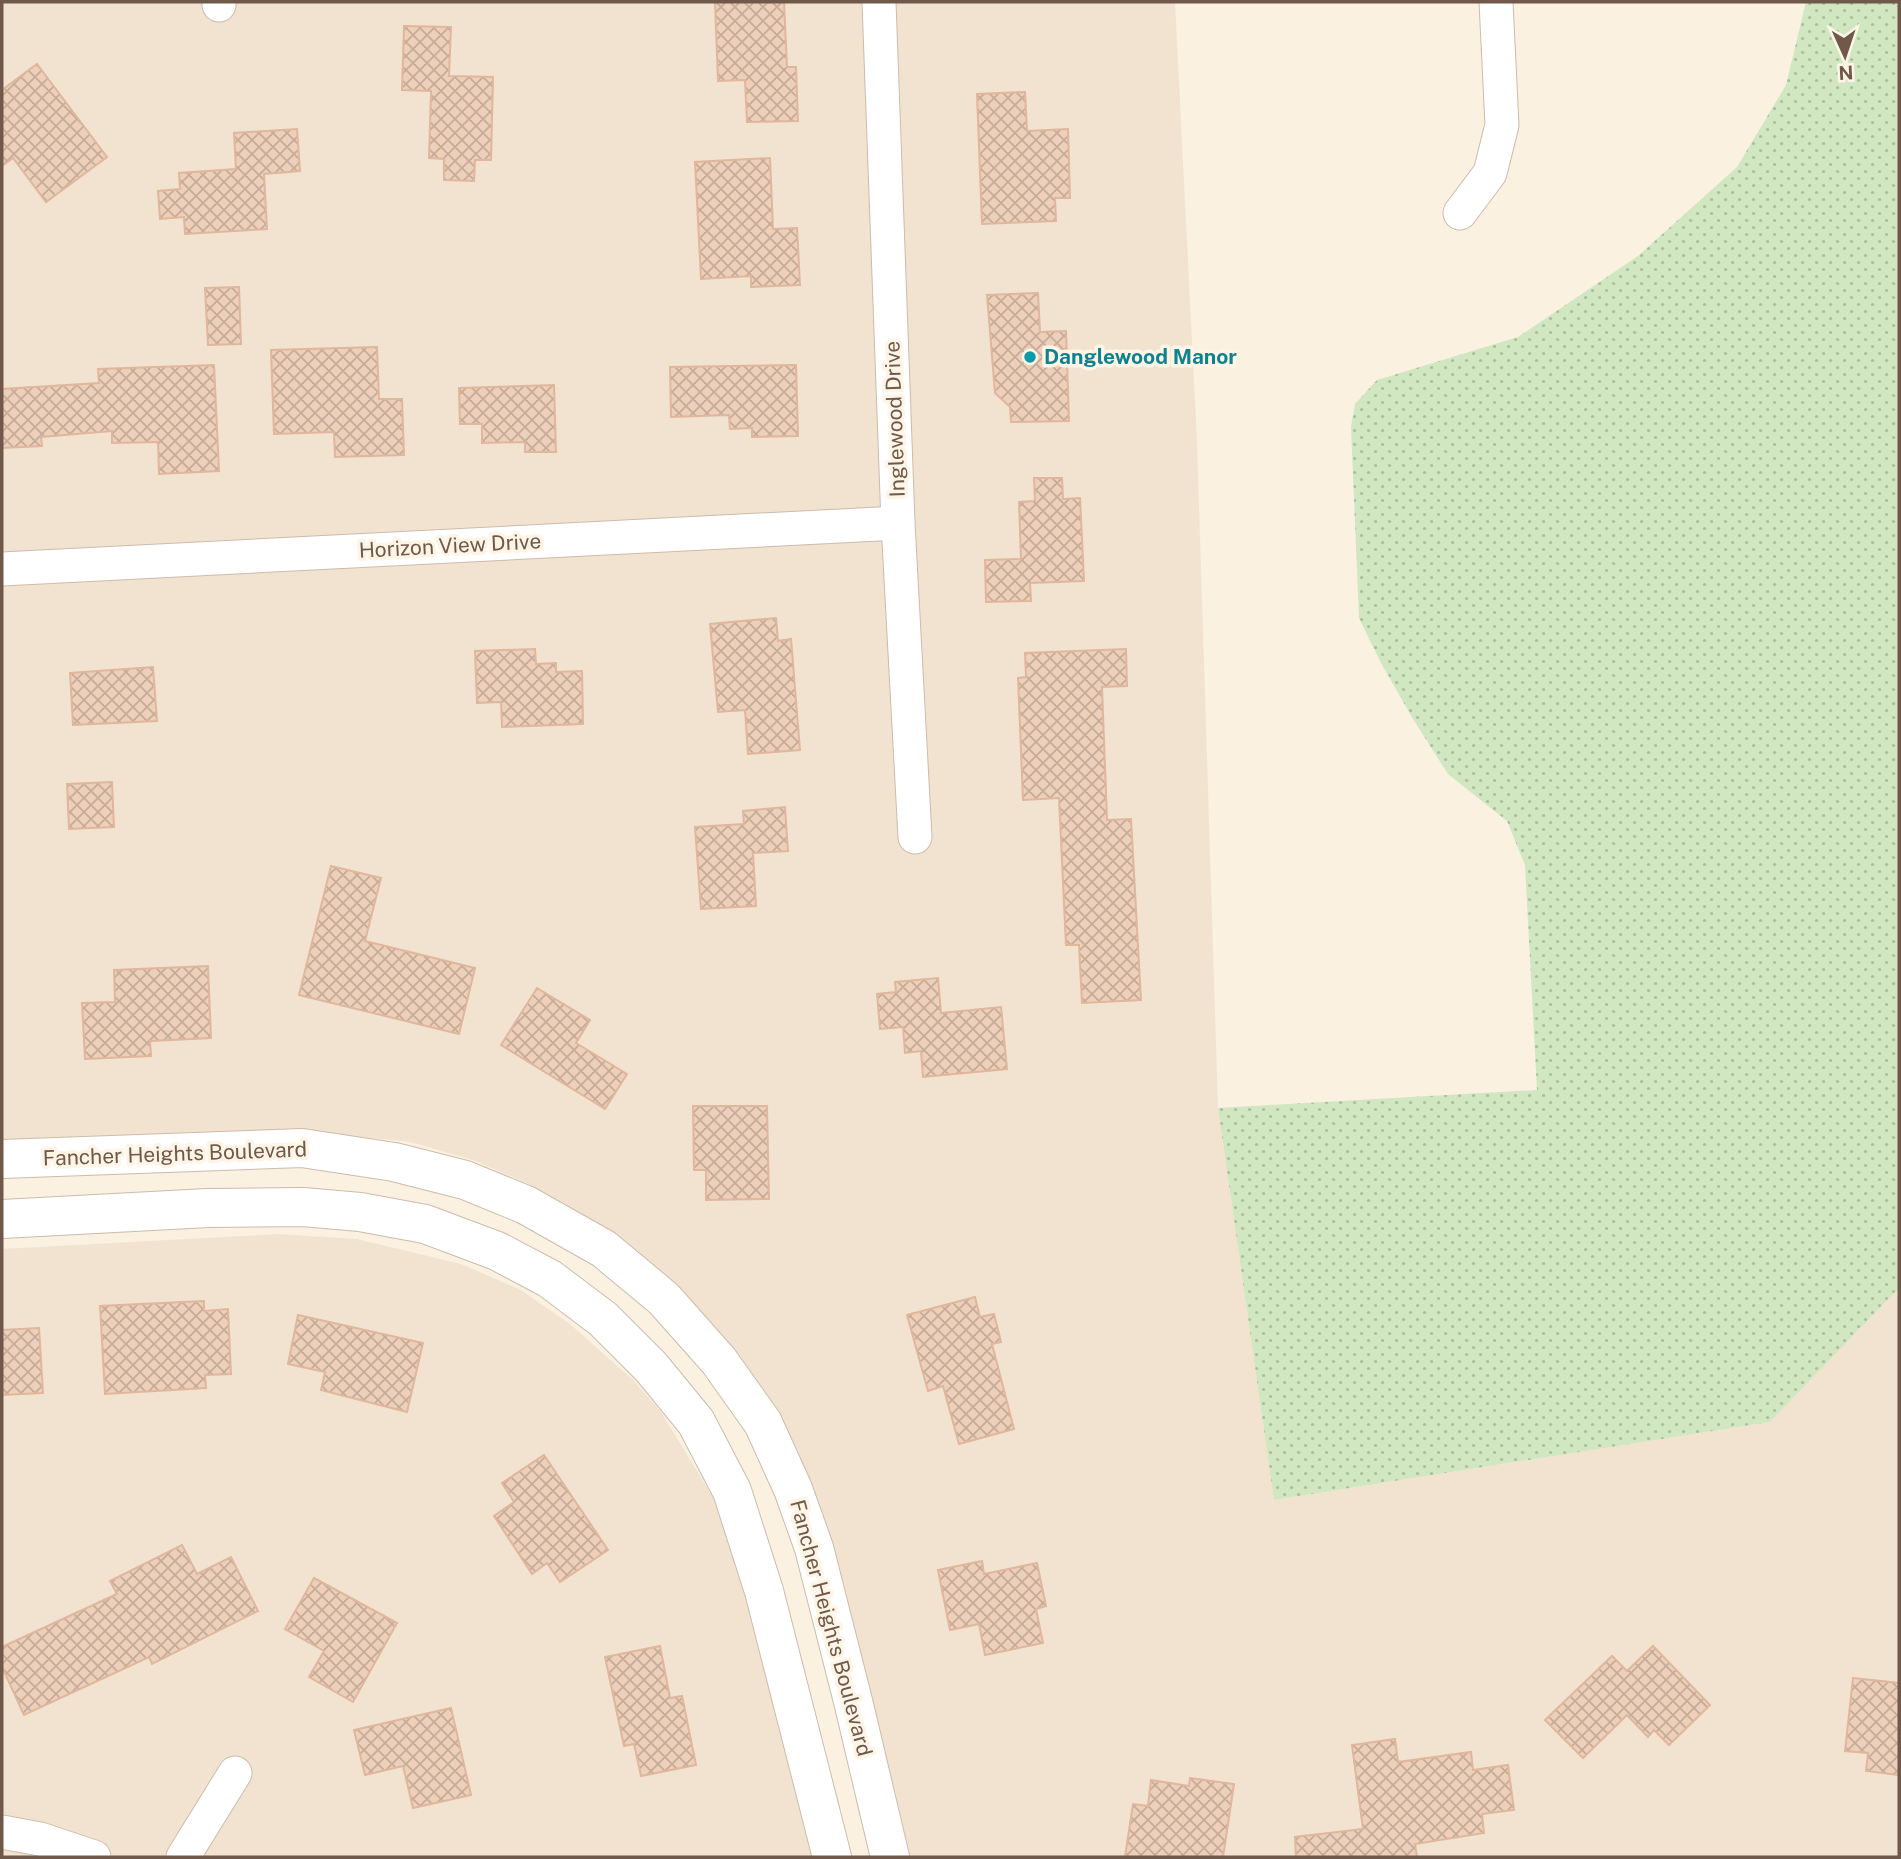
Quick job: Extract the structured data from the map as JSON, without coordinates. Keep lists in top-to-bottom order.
{
  "streets": {
    "street": ["Inglewood Drive", "Horizon View Drive", "Fancher Heights Boulevard"]
  },
  "crossings": [
    ["Inglewood Drive", "Horizon View Drive"]
  ],
  "places": ["Danglewood Manor"],
  "north": "bottom"
}
